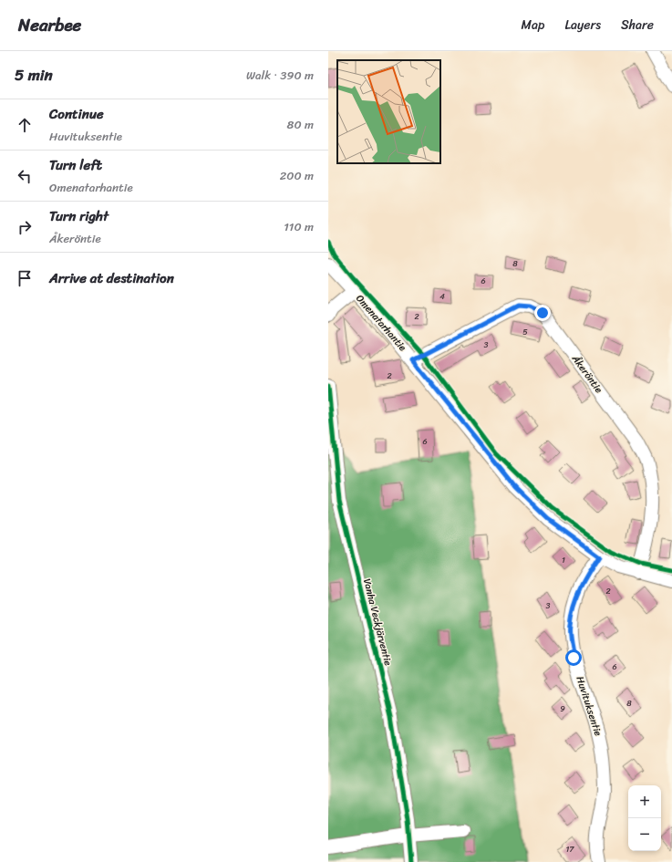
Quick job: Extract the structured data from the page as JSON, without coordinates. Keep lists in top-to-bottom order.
{
  "streets": {
    "street": [
      "Omenatarhantie",
      "Åkeröntie",
      "Vanha Veckjärventie",
      "Huvituksentie"
    ]
  },
  "crossings": [
    ["Omenatarhantie", "Åkeröntie"],
    ["Omenatarhantie", "Huvituksentie"]
  ],
  "house_numbers": [
    "8",
    "6",
    "4",
    "2",
    "5",
    "3",
    "2",
    "6",
    "1",
    "2",
    "3",
    "6",
    "8",
    "9",
    "17"
  ],
  "page": {
    "header": "Nearbee",
    "nav": ["Map", "Layers", "Share"],
    "heading": ["5 min", "Walk · 390 m"],
    "list": [
      ["Continue", "Huvituksentie", "80 m"],
      ["Turn left", "Omenatarhantie", "200 m"],
      ["Turn right", "Åkeröntie", "110 m"],
      "Arrive at destination"
    ],
    "map_buttons": ["+", "−"]
  }
}
